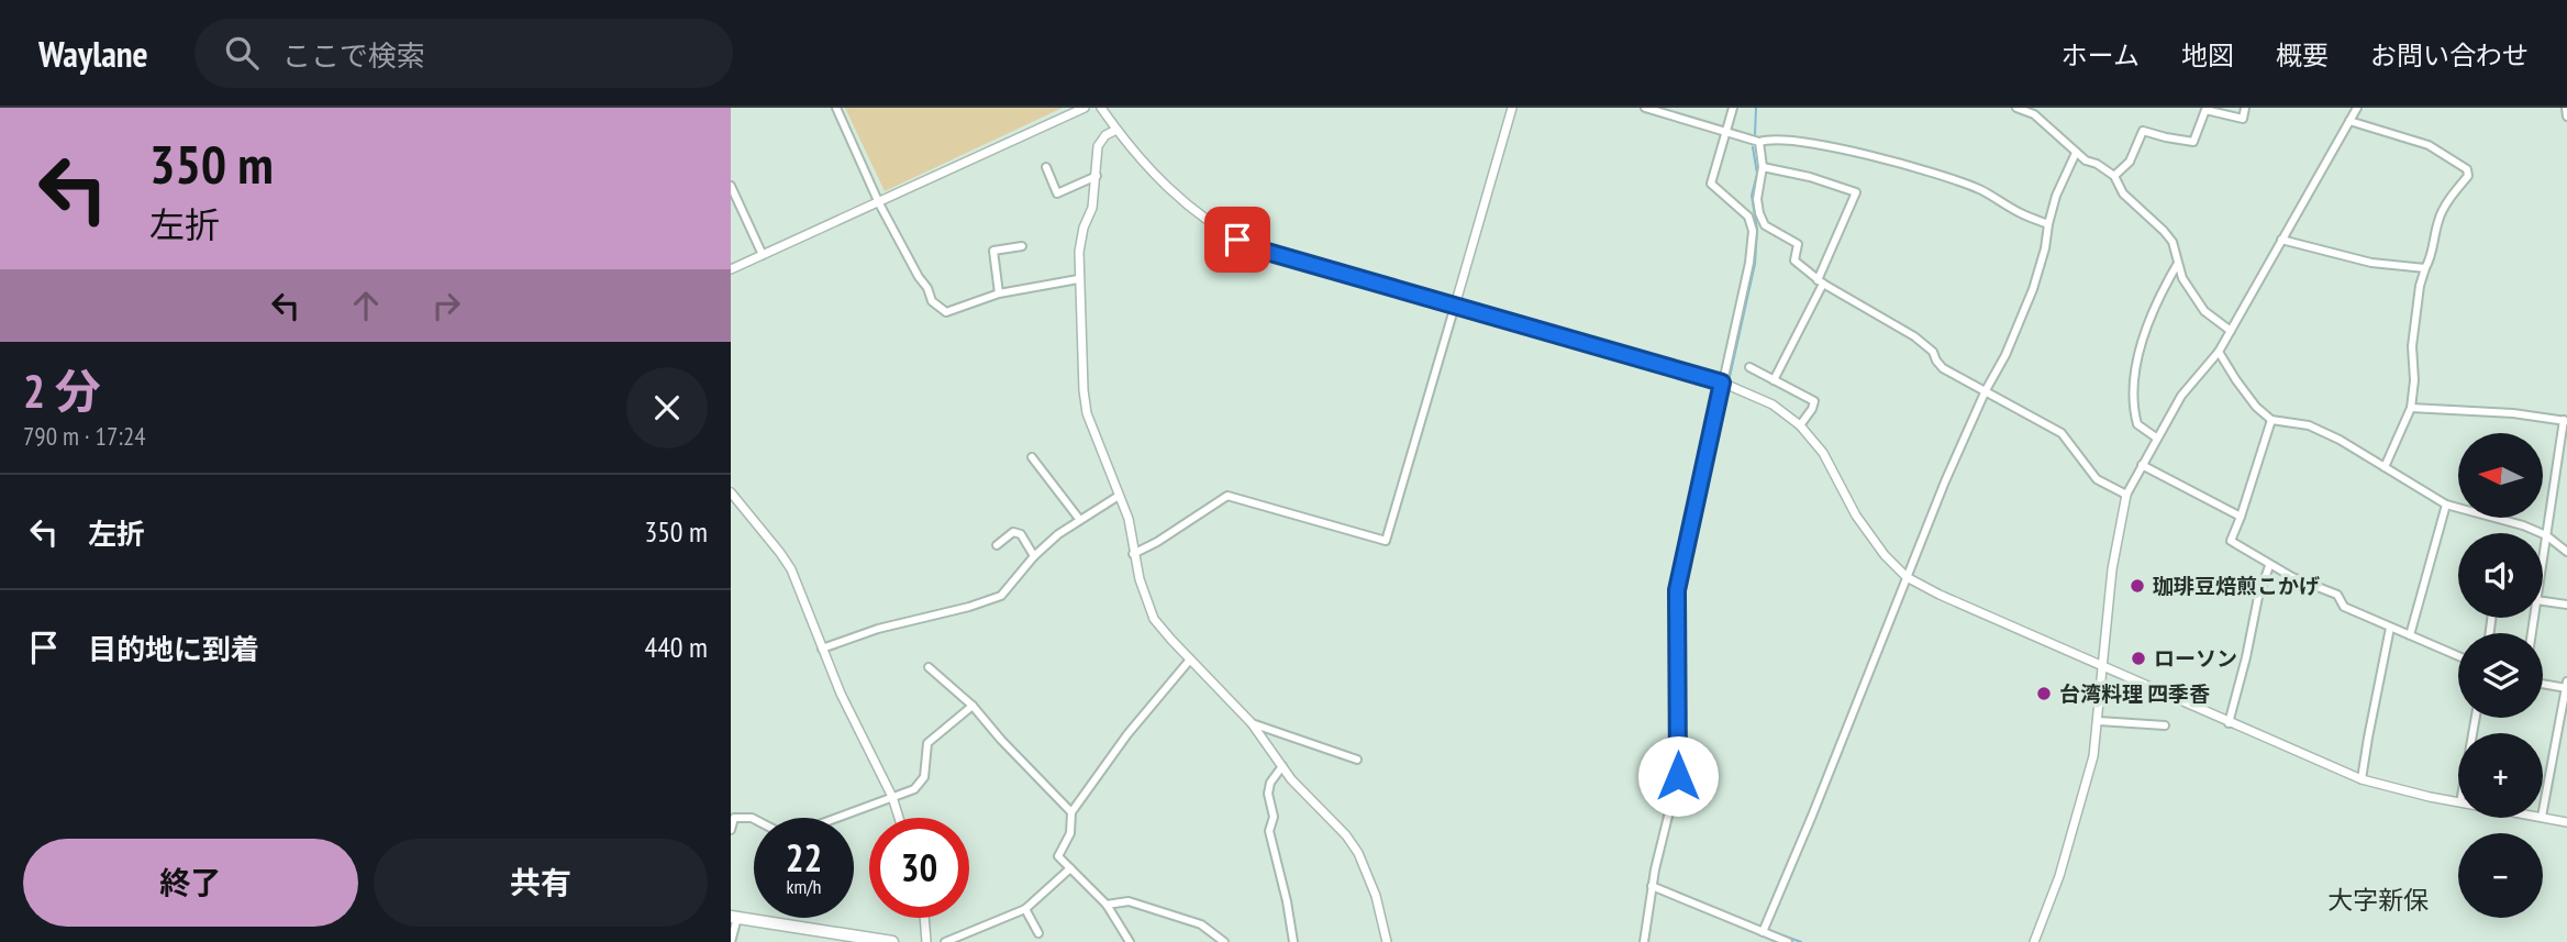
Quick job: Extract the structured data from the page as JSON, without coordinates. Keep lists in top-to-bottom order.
{
  "districts": ["大字新保"],
  "places": ["珈琲豆焙煎こかげ", "ローソン", "台湾料理 四季香"],
  "north": "left",
  "page": {
    "header": "Waylane",
    "search": "ここで検索",
    "nav": [
      "ホーム",
      "地図",
      "概要",
      "お問い合わせ"
    ],
    "turn": ["350 m", "左折"],
    "heading": ["2 分", "790 m · 17:24"],
    "map_buttons": ["+", "−"],
    "list": [
      {
        "name": "左折",
        "value": "350 m"
      },
      {
        "name": "目的地に到着",
        "value": "440 m"
      }
    ],
    "speed": "22 km/h",
    "limit": "30",
    "buttons": ["終了", "共有"]
  }
}
